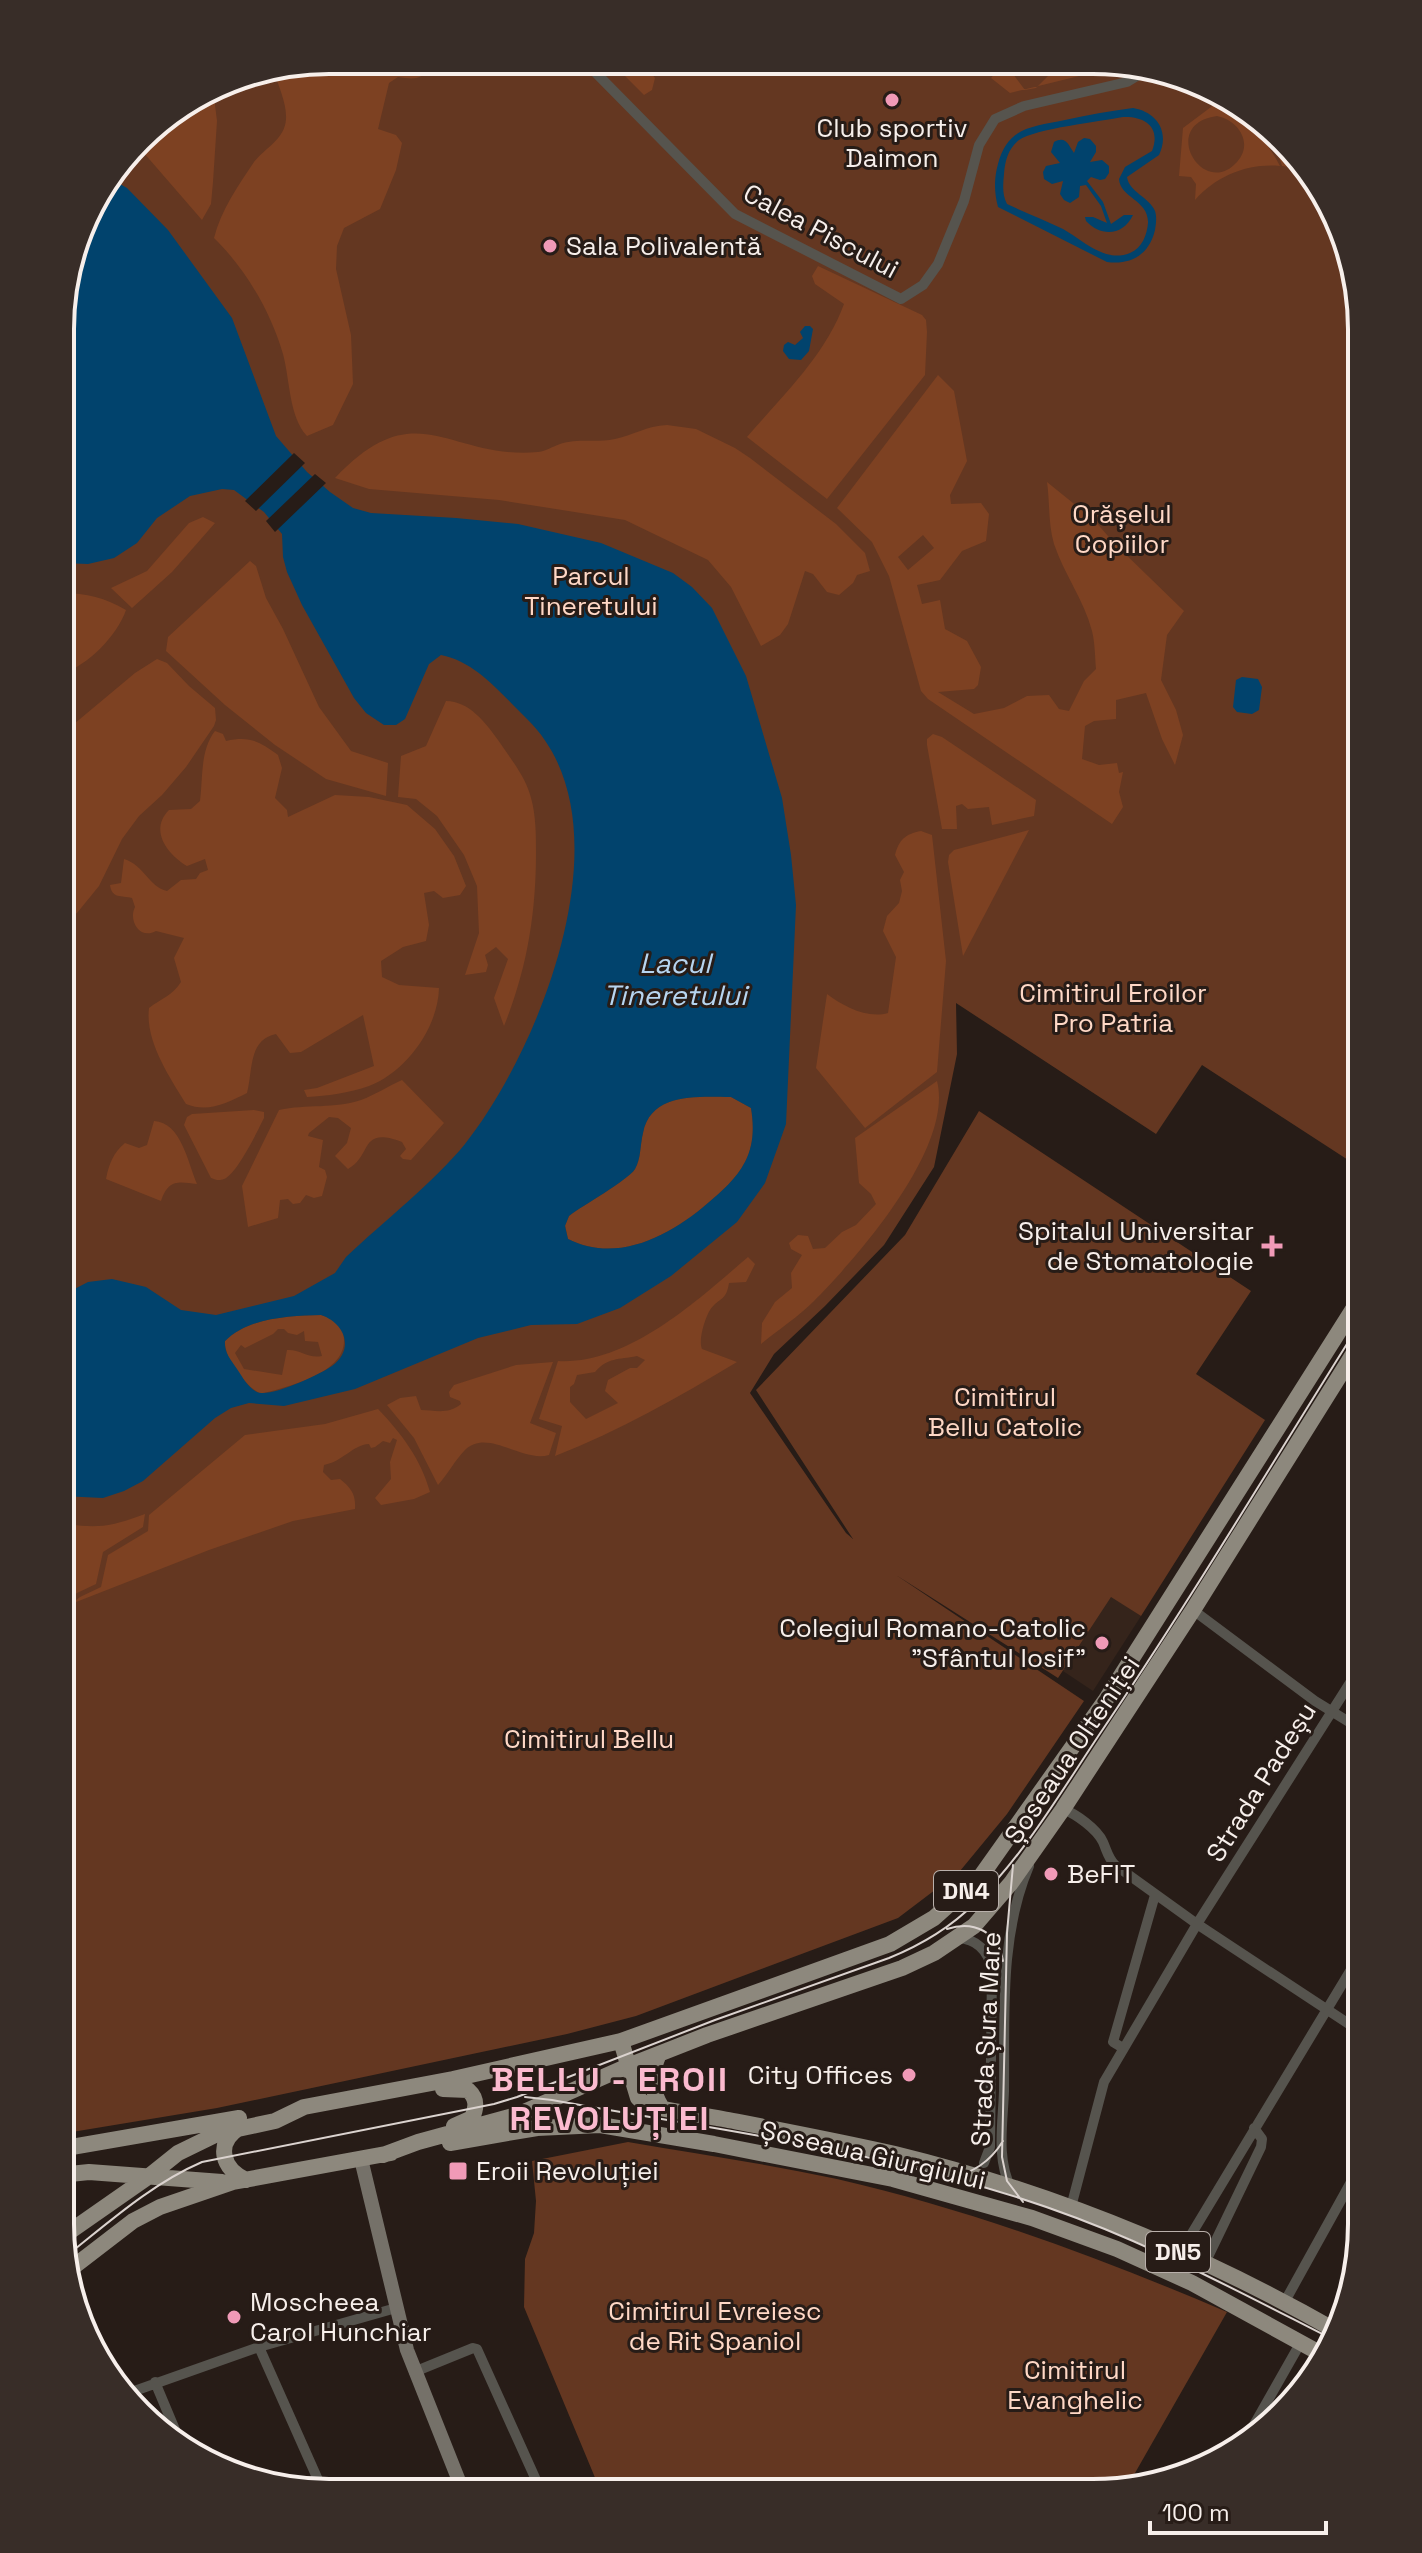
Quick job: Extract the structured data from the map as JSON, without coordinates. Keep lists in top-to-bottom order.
{
  "streets": {
    "main road": [
      "Șoseaua Olteniței",
      "DN4",
      "Șoseaua Giurgiului",
      "DN5"
    ],
    "street": ["Calea Piscului", "Strada Padeșu", "Strada Șura Mare"]
  },
  "crossings": [
    ["Șoseaua Olteniței", "Strada Șura Mare"],
    ["Șoseaua Olteniței", "Șoseaua Giurgiului"],
    ["Strada Padeșu", "Șoseaua Giurgiului"],
    ["Strada Șura Mare", "Șoseaua Giurgiului"]
  ],
  "districts": ["BELLU - EROII REVOLUȚIEI"],
  "water": ["Lacul Tineretului"],
  "parks": [
    "Orășelul Copiilor",
    "Parcul Tineretului",
    "Cimitirul Eroilor Pro Patria",
    "Cimitirul Bellu Catolic",
    "Cimitirul Bellu",
    "Cimitirul Evreiesc de Rit Spaniol",
    "Cimitirul Evanghelic"
  ],
  "places": {
    "other": [
      "Club sportiv Daimon",
      "Sala Polivalentă",
      "Colegiul Romano-Catolic \"Sfântul Iosif\"",
      "BeFIT",
      "City Offices",
      "Moscheea Carol Hunchiar"
    ],
    "health": ["Spitalul Universitar de Stomatologie"],
    "transit": ["Eroii Revoluției"]
  },
  "scale_bar": "100 m"
}
